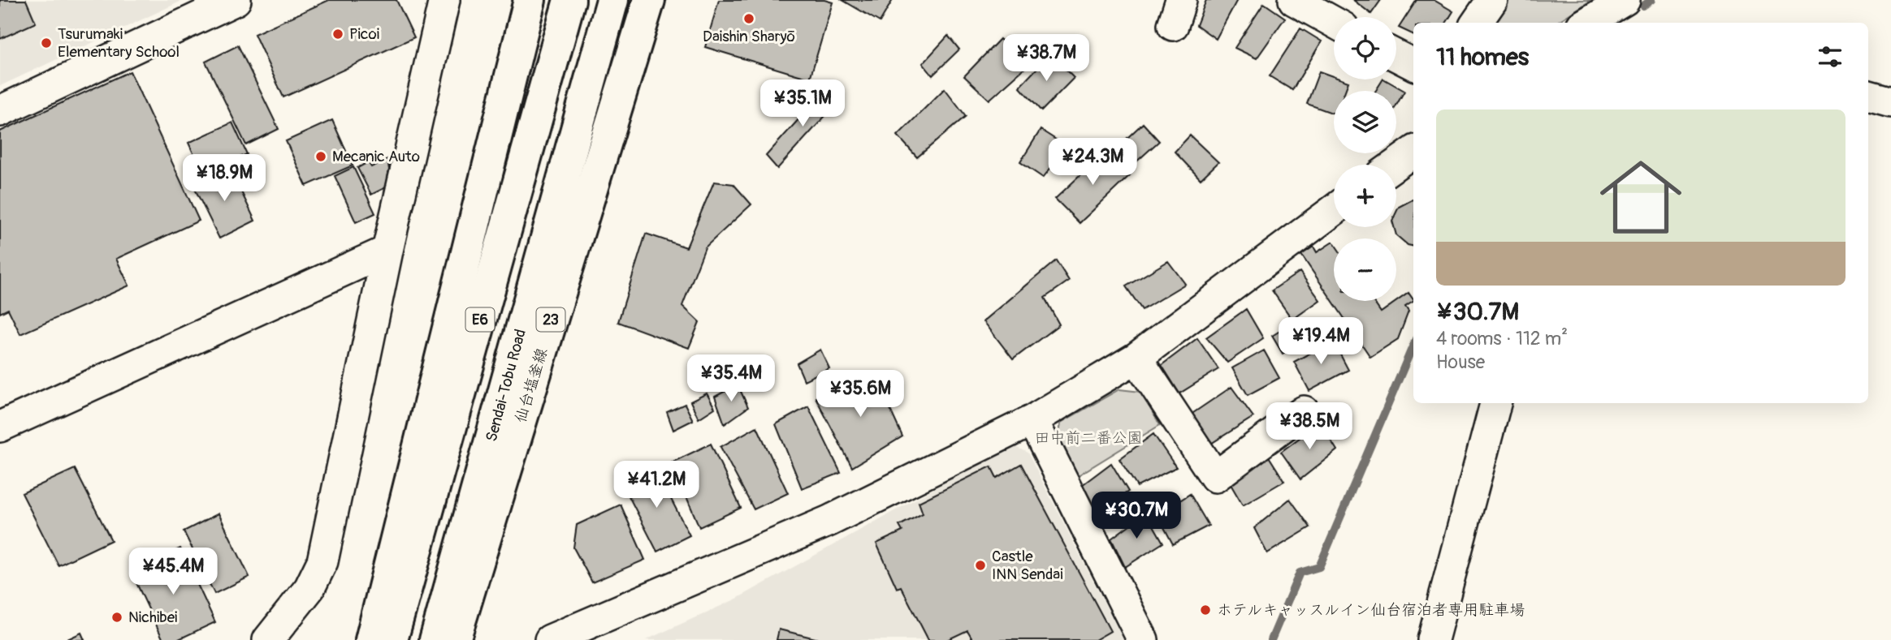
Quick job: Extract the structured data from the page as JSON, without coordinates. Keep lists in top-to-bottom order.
{
  "streets": {
    "main road": [
      "E6",
      "23",
      "Sendai-Tobu Road",
      "仙台塩釜線"
    ]
  },
  "parks": ["田中前二番公園"],
  "places": [
    "Daishin Sharyō",
    "Picoi",
    "Tsurumaki Elementary School",
    "Mecanic Auto",
    "Castle INN Sendai",
    "ホテルキャッスルイン仙台宿泊者専用駐車場",
    "Nichibei"
  ],
  "page": {
    "map_buttons": ["+", "−"],
    "heading": "11 homes",
    "price": [
      "¥38.7M",
      "¥35.1M",
      "¥24.3M",
      "¥18.9M",
      "¥19.4M",
      "¥35.4M",
      "¥35.6M",
      "¥38.5M",
      "¥41.2M",
      "¥30.7M",
      "¥45.4M"
    ],
    "list": [
      {
        "name": "¥30.7M",
        "note": "4 rooms · 112 m² · House"
      }
    ]
  }
}
